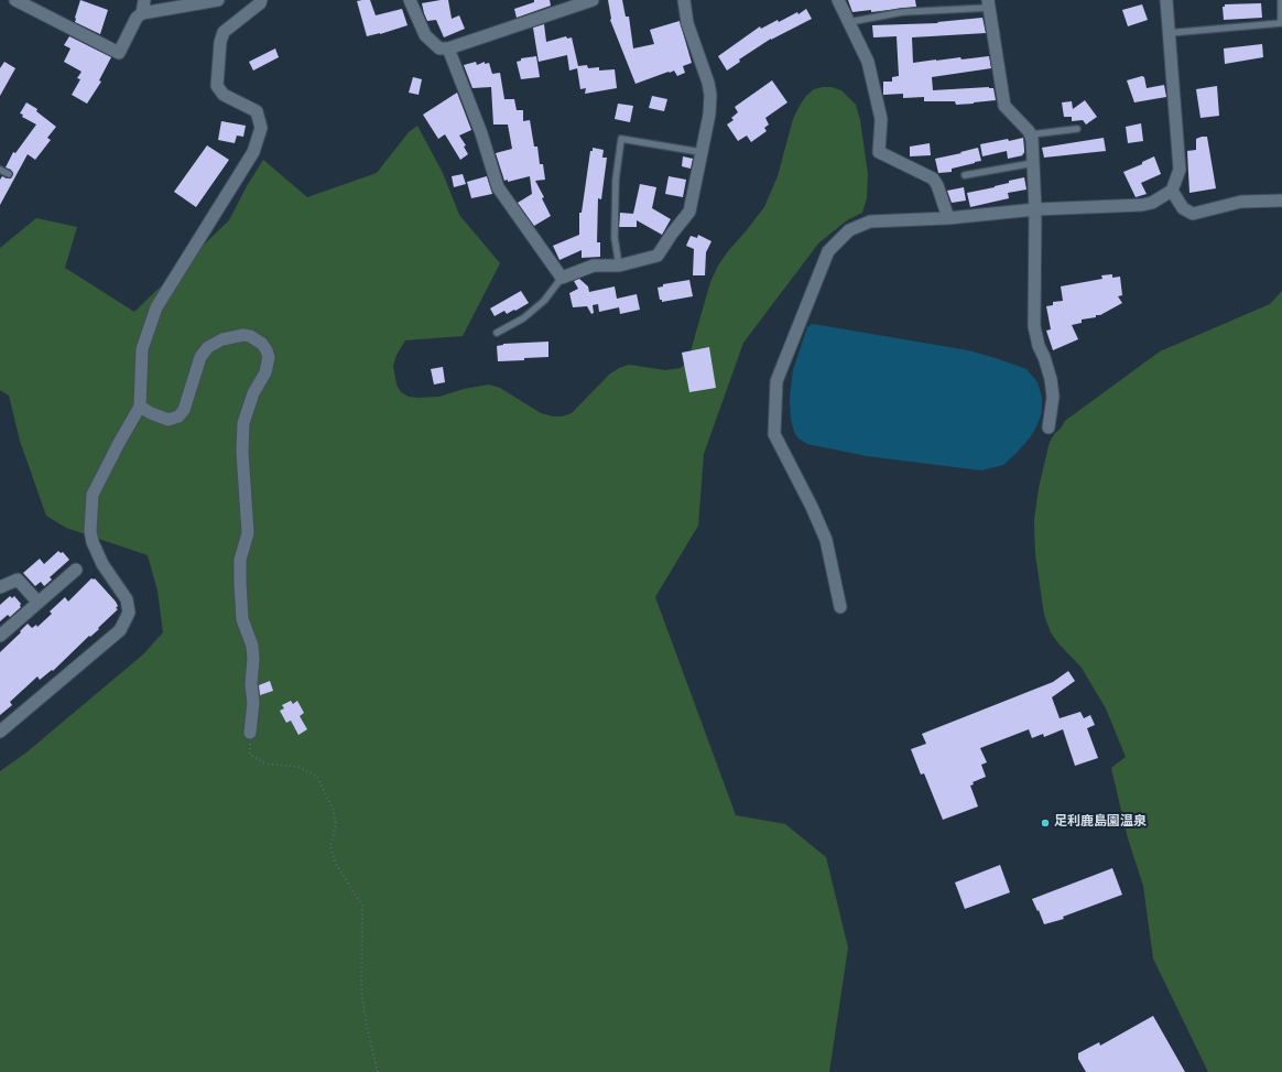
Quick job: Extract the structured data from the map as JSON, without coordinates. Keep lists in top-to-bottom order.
{
  "places": ["足利鹿島園温泉"]
}
